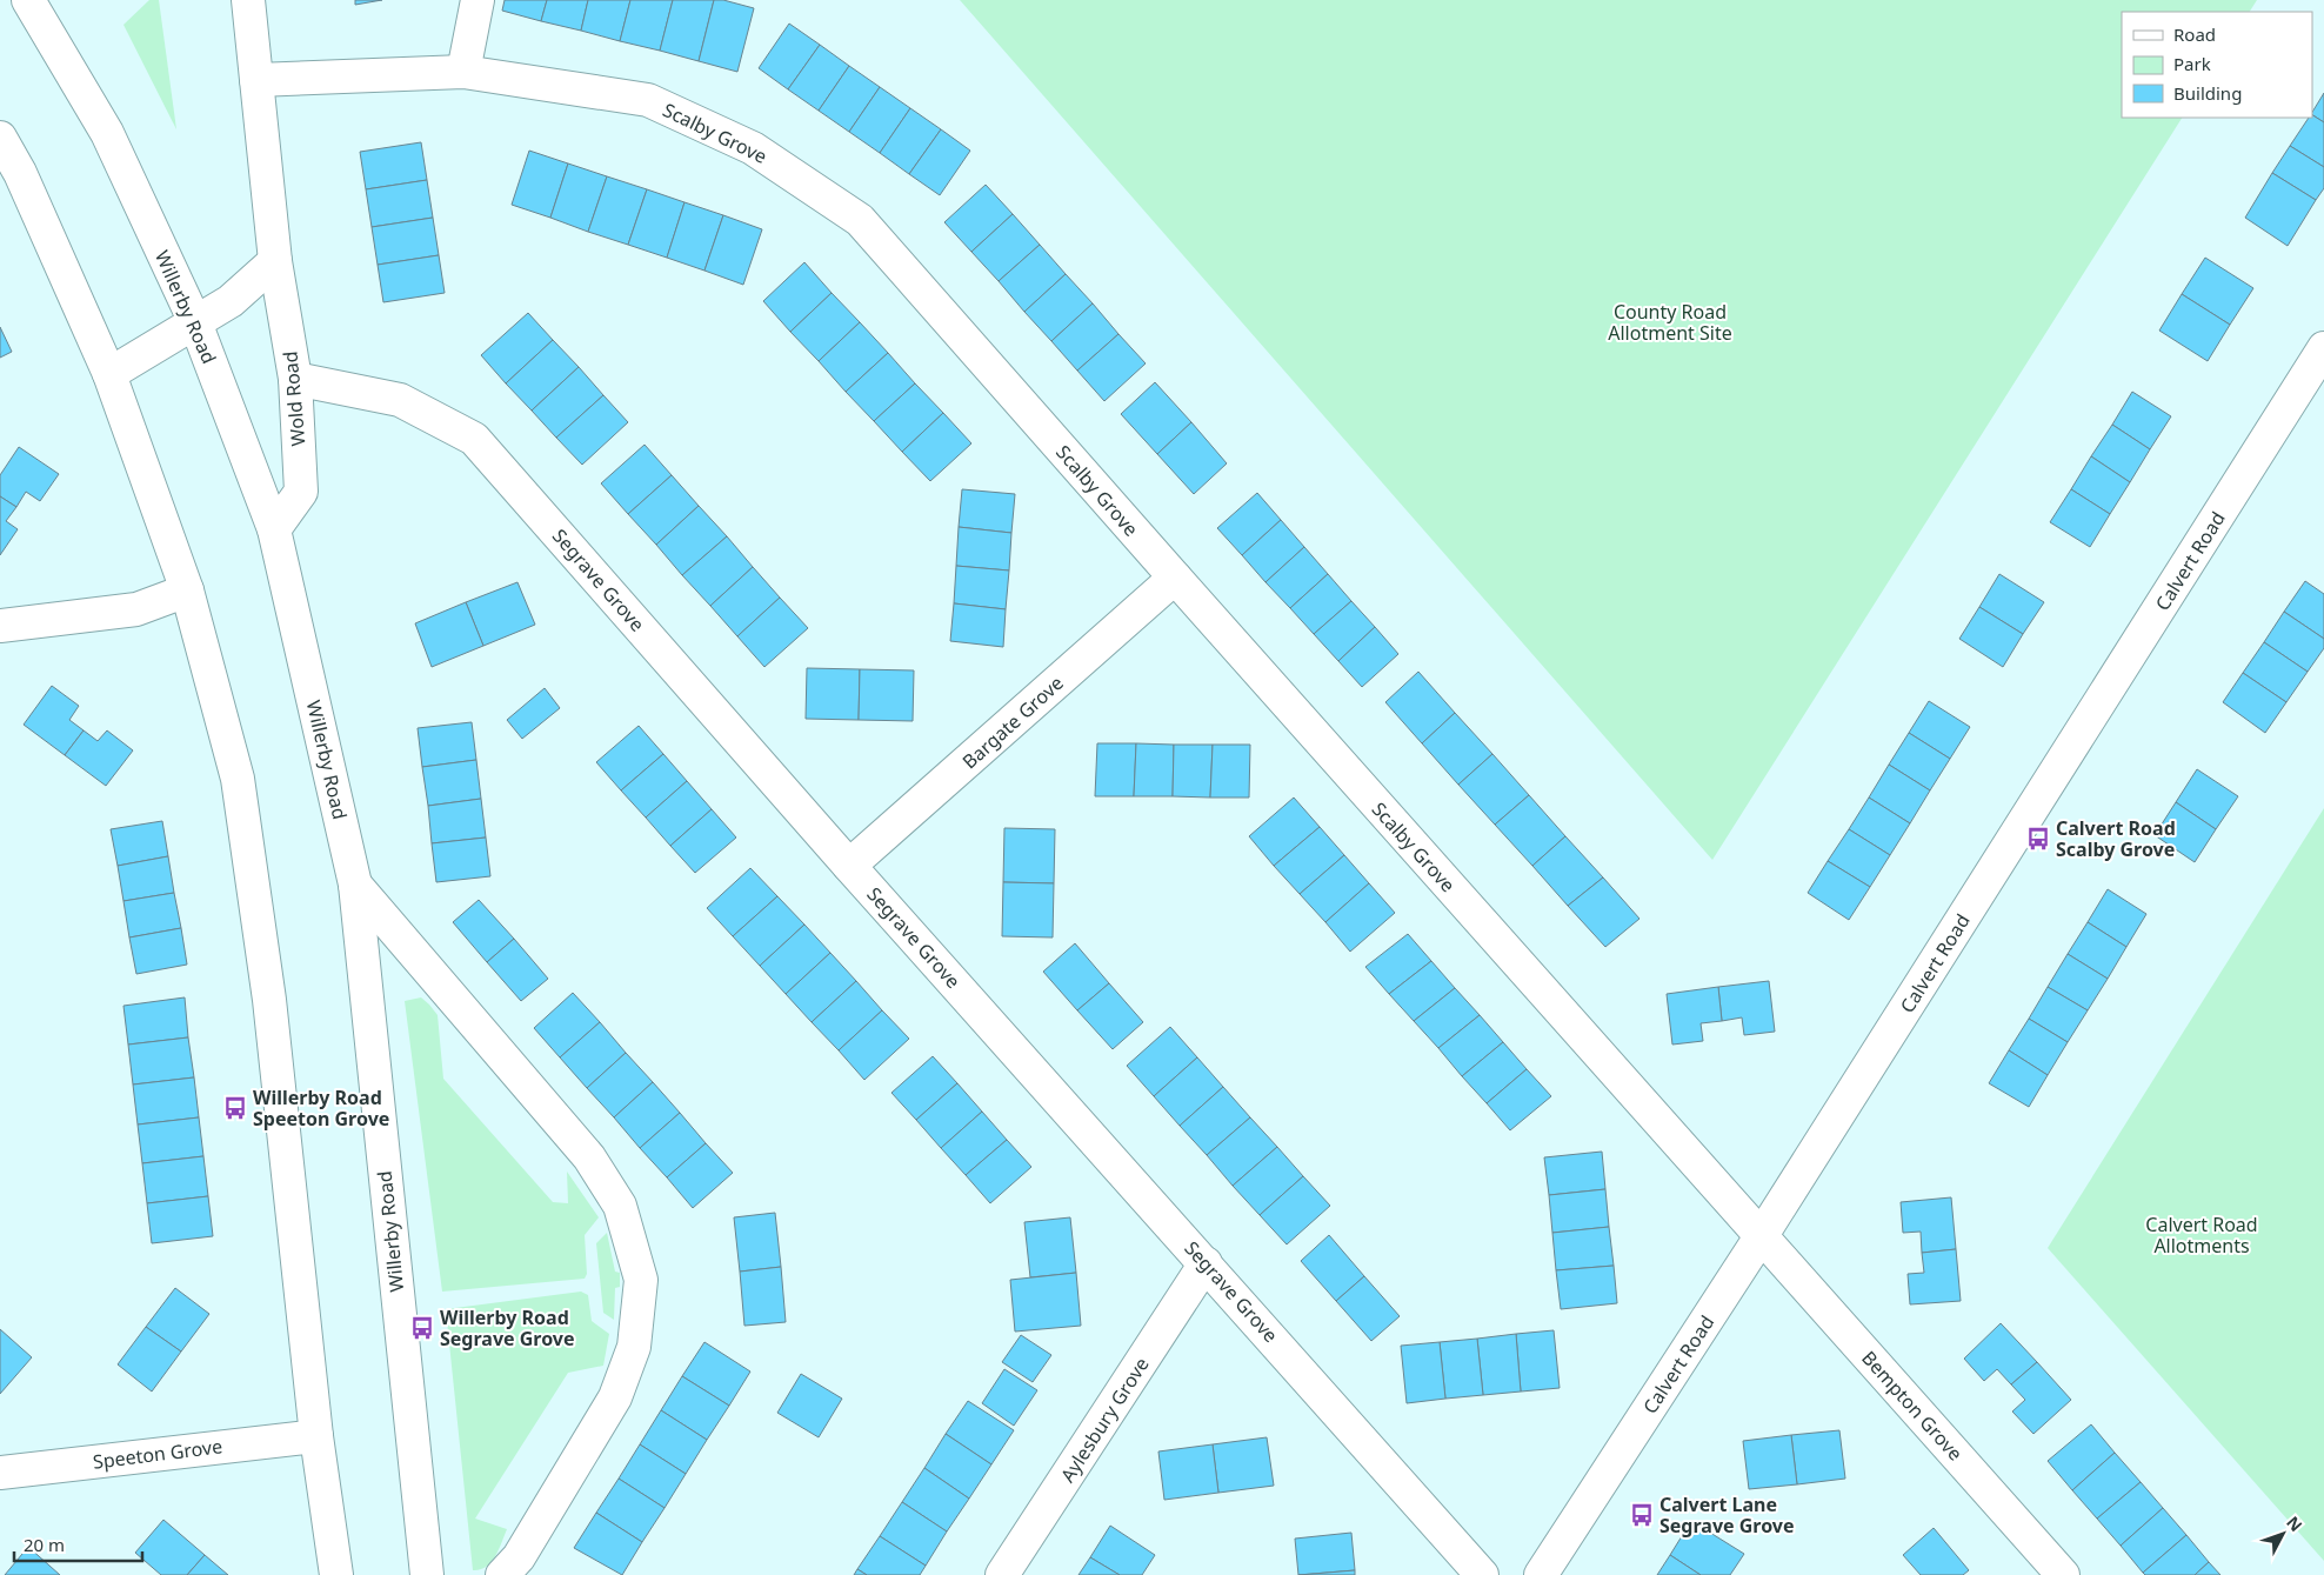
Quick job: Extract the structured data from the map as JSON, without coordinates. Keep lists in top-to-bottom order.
{
  "streets": {
    "street": [
      "Scalby Grove",
      "Willerby Road",
      "Wold Road",
      "Calvert Road",
      "Segrave Grove",
      "Bargate Grove",
      "Bempton Grove",
      "Aylesbury Grove",
      "Speeton Grove"
    ]
  },
  "crossings": [
    ["Scalby Grove", "Wold Road"],
    ["Scalby Grove", "Calvert Road"],
    ["Scalby Grove", "Bargate Grove"],
    ["Scalby Grove", "Bempton Grove"],
    ["Willerby Road", "Wold Road"],
    ["Wold Road", "Segrave Grove"],
    ["Calvert Road", "Bempton Grove"],
    ["Segrave Grove", "Bargate Grove"],
    ["Segrave Grove", "Aylesbury Grove"]
  ],
  "parks": ["County Road Allotment Site", "Calvert Road Allotments"],
  "places": {
    "bus stop": [
      "Calvert Road Scalby Grove",
      "Willerby Road Speeton Grove",
      "Willerby Road Segrave Grove",
      "Calvert Lane Segrave Grove"
    ]
  },
  "legend": ["Road", "Park", "Building"],
  "scale_bar": "20 m",
  "north": "top right"
}
